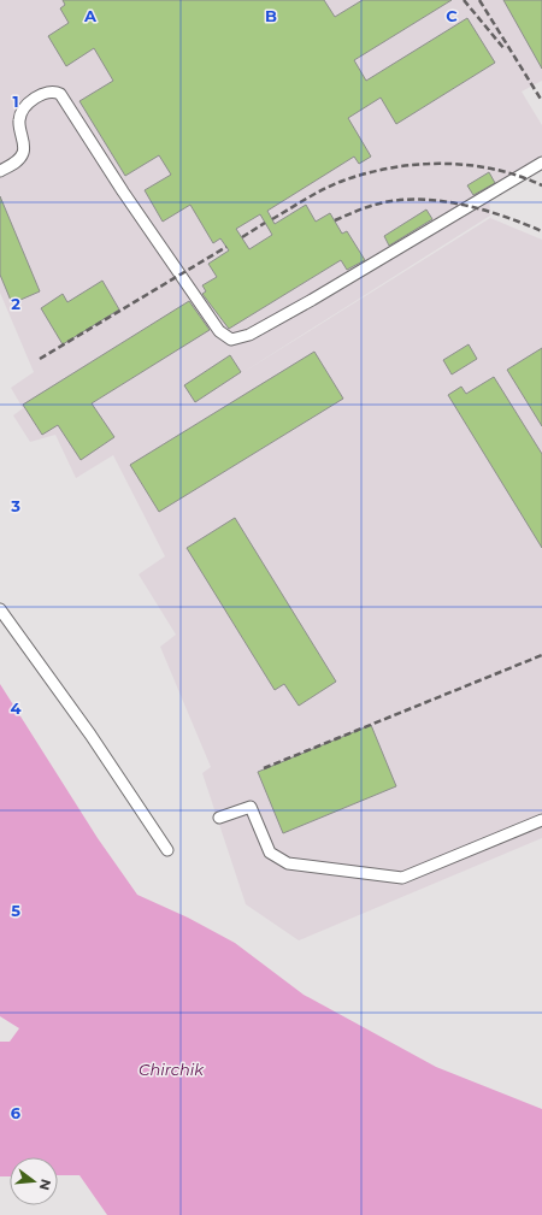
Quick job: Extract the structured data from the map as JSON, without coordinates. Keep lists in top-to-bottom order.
{
  "water": ["Chirchik"],
  "north": "right",
  "grid": {
    "columns": ["A", "B", "C"],
    "rows": [
      "1",
      "2",
      "3",
      "4",
      "5",
      "6"
    ]
  }
}
